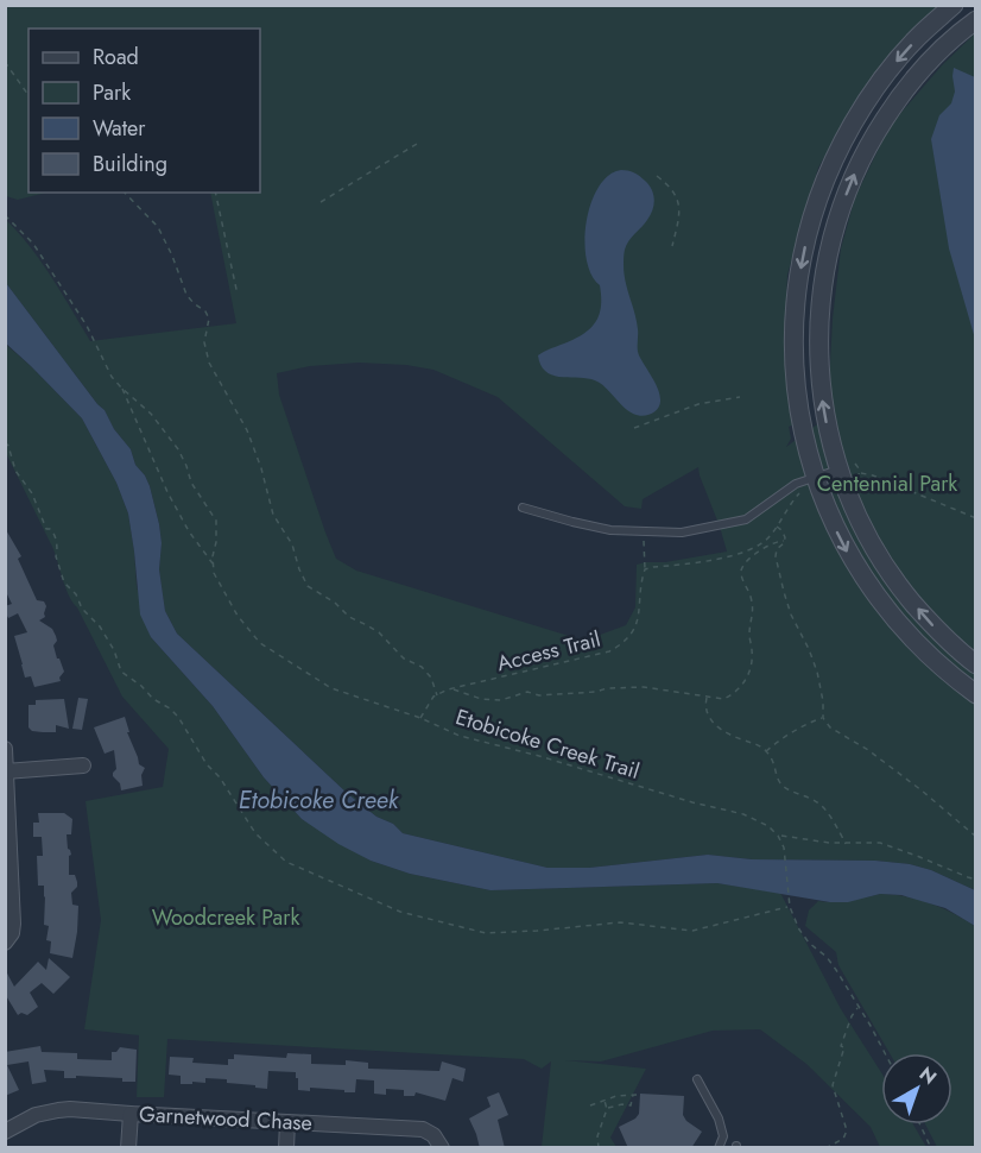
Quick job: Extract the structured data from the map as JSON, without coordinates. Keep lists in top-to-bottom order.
{
  "streets": {
    "street": ["Garnetwood Chase"],
    "path": ["Access Trail", "Etobicoke Creek Trail"]
  },
  "water": ["Etobicoke Creek"],
  "parks": ["Centennial Park", "Woodcreek Park"],
  "legend": [
    "Road",
    "Park",
    "Water",
    "Building"
  ],
  "north": "top right"
}
